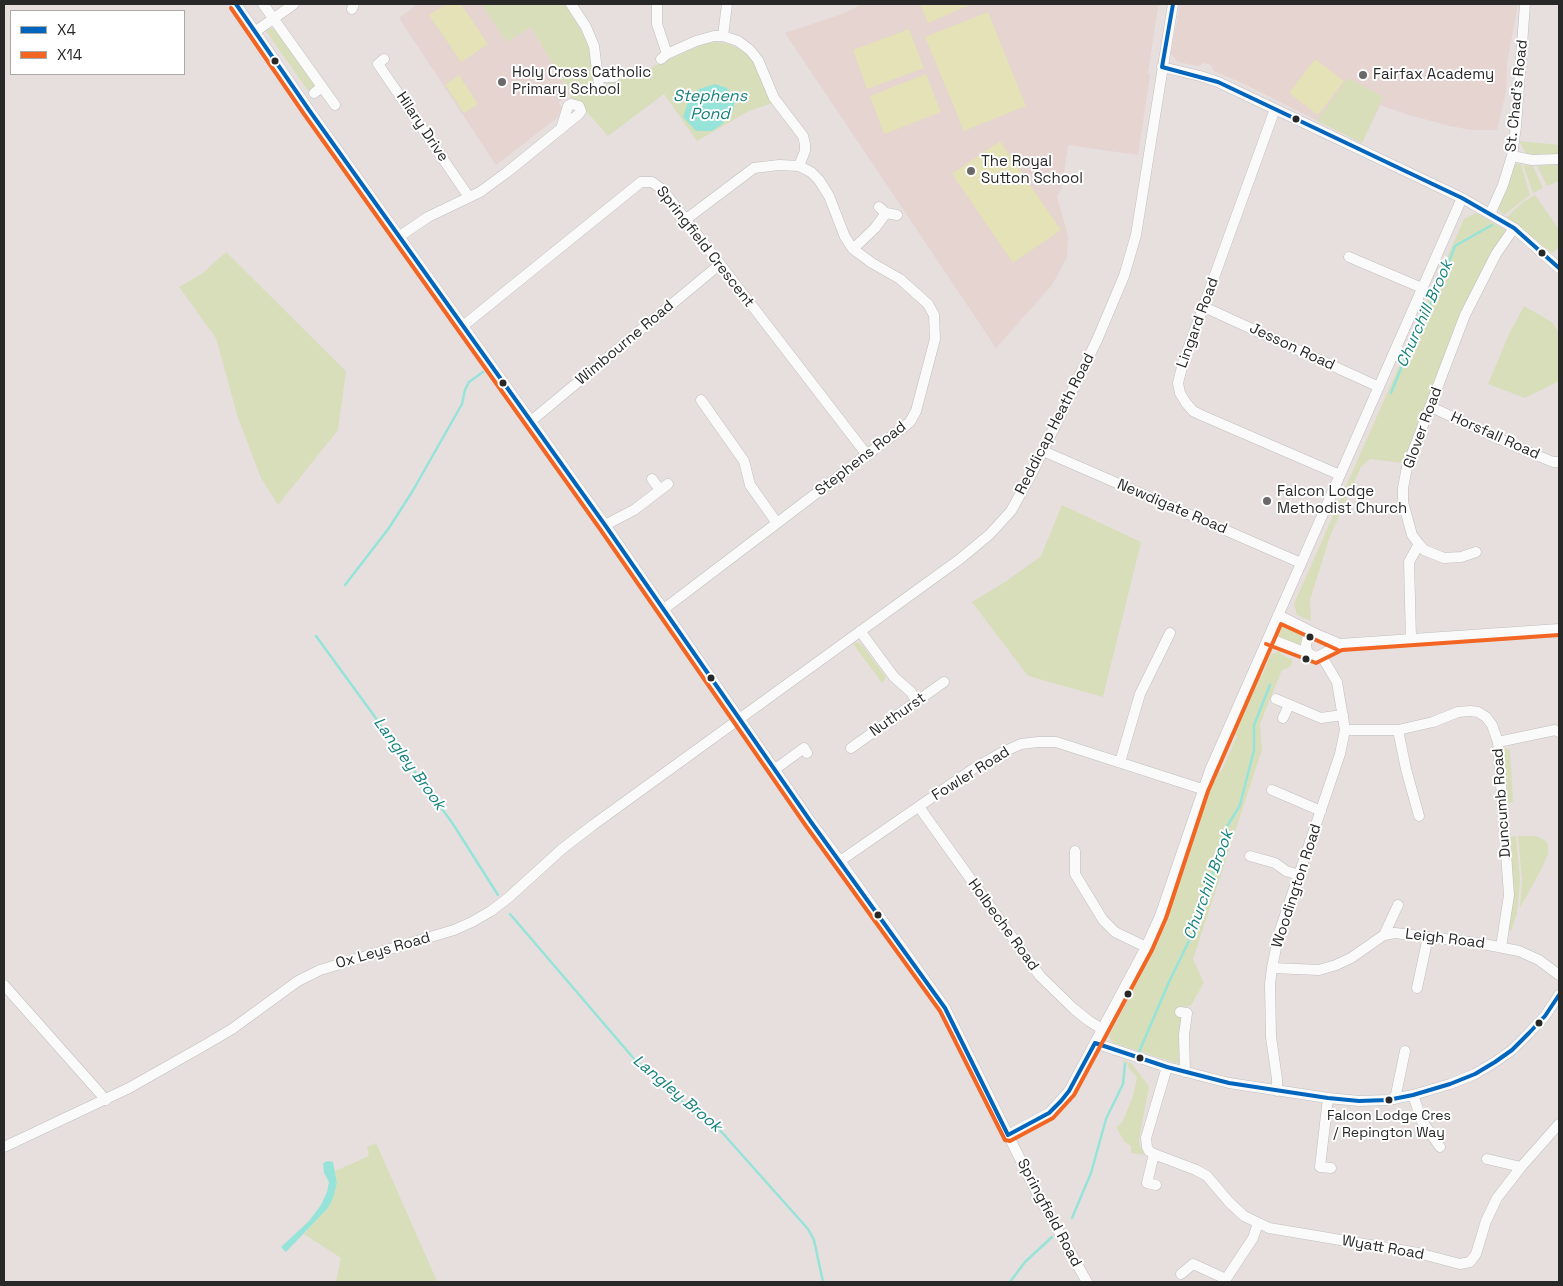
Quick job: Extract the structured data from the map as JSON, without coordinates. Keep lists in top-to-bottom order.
{
  "streets": {
    "street": [
      "St. Chad's Road",
      "Hilary Drive",
      "Springfield Crescent",
      "Lingard Road",
      "Wimbourne Road",
      "Jesson Road",
      "Reddicap Heath Road",
      "Glover Road",
      "Horsfall Road",
      "Stephens Road",
      "Newdigate Road",
      "Nuthurst",
      "Fowler Road",
      "Duncumb Road",
      "Woodington Road",
      "Holbeche Road",
      "Leigh Road",
      "Ox Leys Road",
      "Springfield Road",
      "Wyatt Road"
    ]
  },
  "crossings": [
    ["Springfield Crescent", "Wimbourne Road"],
    ["Springfield Crescent", "Stephens Road"],
    ["Springfield Crescent", "Springfield Road"],
    ["Lingard Road", "Jesson Road"],
    ["Wimbourne Road", "Springfield Road"],
    ["Reddicap Heath Road", "Newdigate Road"],
    ["Reddicap Heath Road", "Ox Leys Road"],
    ["Reddicap Heath Road", "Springfield Road"],
    ["Glover Road", "Horsfall Road"],
    ["Stephens Road", "Springfield Road"],
    ["Fowler Road", "Holbeche Road"],
    ["Fowler Road", "Springfield Road"],
    ["Duncumb Road", "Woodington Road"],
    ["Duncumb Road", "Leigh Road"],
    ["Woodington Road", "Leigh Road"],
    ["Ox Leys Road", "Springfield Road"]
  ],
  "water": ["Stephens Pond", "Churchill Brook", "Langley Brook"],
  "places": [
    "Fairfax Academy",
    "Holy Cross Catholic Primary School",
    "The Royal Sutton School",
    "Falcon Lodge Methodist Church",
    "Falcon Lodge Cres / Repington Way"
  ],
  "lines": ["transit line X4", "transit line X14"],
  "legend": ["X4", "X14"]
}
